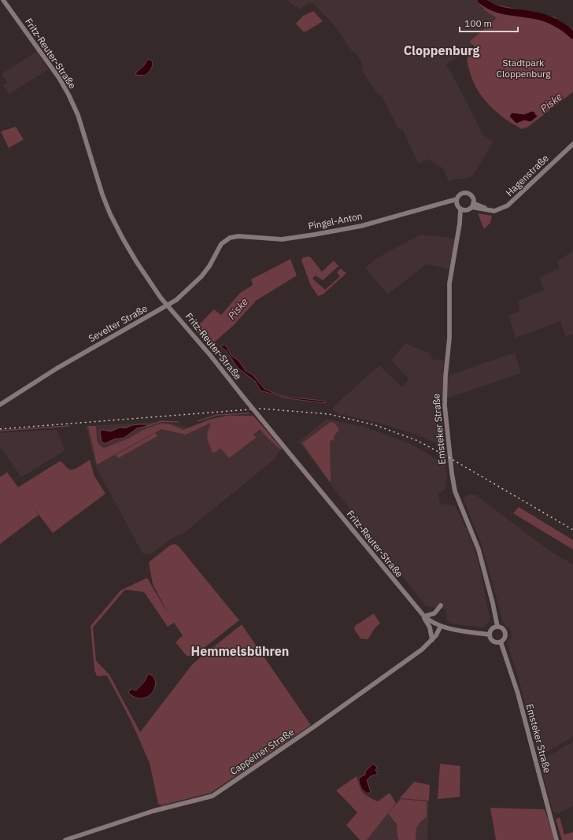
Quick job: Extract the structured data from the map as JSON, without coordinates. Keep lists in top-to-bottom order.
{
  "streets": {
    "street": [
      "Fritz-Reuter-Straße",
      "Hagenstraße",
      "Pingel-Anton",
      "Sevelter Straße",
      "Emsteker Straße",
      "Cappelner Straße"
    ]
  },
  "crossings": [
    ["Fritz-Reuter-Straße", "Sevelter Straße"],
    ["Fritz-Reuter-Straße", "Emsteker Straße"],
    ["Fritz-Reuter-Straße", "Cappelner Straße"],
    ["Hagenstraße", "Pingel-Anton"],
    ["Hagenstraße", "Emsteker Straße"],
    ["Pingel-Anton", "Sevelter Straße"],
    ["Pingel-Anton", "Emsteker Straße"]
  ],
  "districts": ["Cloppenburg", "Hemmelsbühren"],
  "water": ["Piske"],
  "parks": ["Stadtpark Cloppenburg"],
  "scale_bar": "100 m"
}
